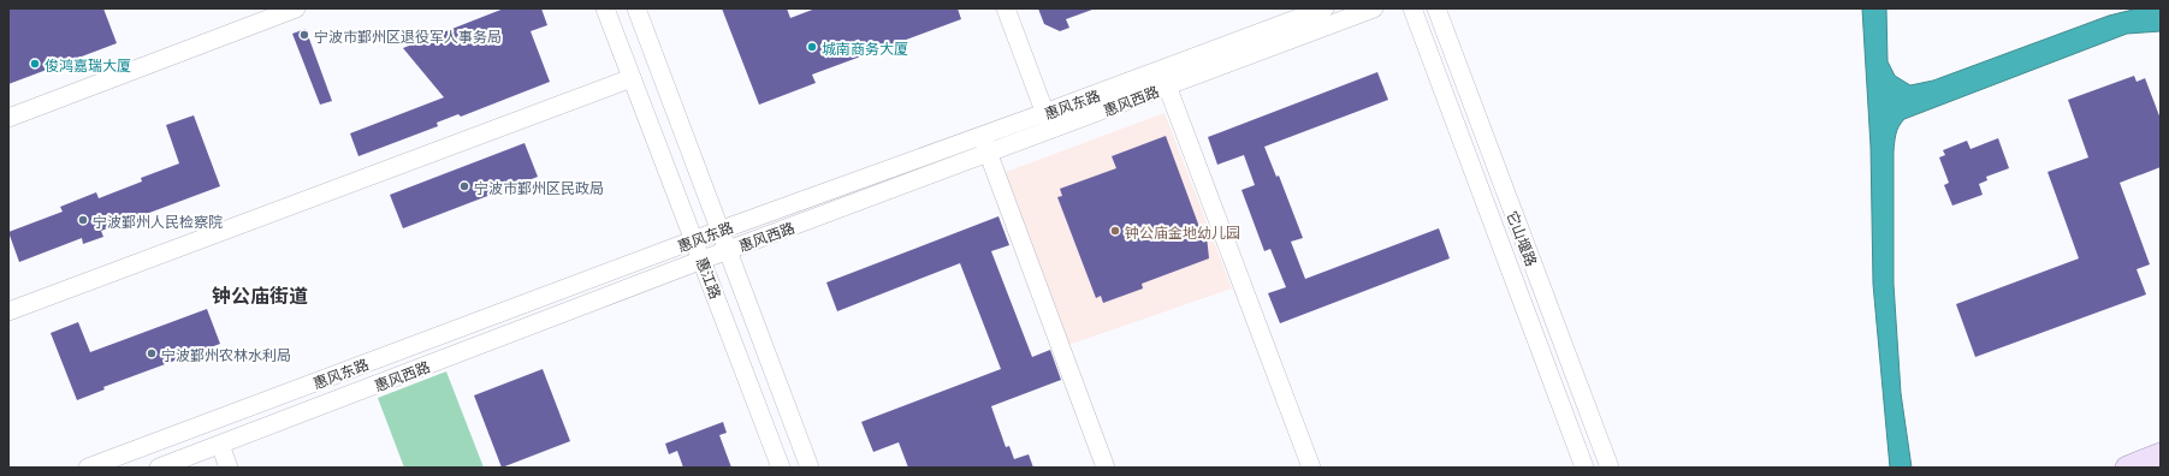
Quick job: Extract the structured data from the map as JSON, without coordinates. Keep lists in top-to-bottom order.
{
  "streets": {
    "street": [
      "惠风西路",
      "惠风东路",
      "它山堰路",
      "惠江路"
    ]
  },
  "crossings": [
    ["惠风西路", "惠风东路"],
    ["惠风西路", "惠江路"],
    ["惠风东路", "惠江路"]
  ],
  "districts": ["钟公庙街道"],
  "places": [
    "宁波市鄞州区退役军人事务局",
    "城南商务大厦",
    "俊鸿嘉瑞大厦",
    "宁波市鄞州区民政局",
    "宁波鄞州人民检察院",
    "钟公庙金地幼儿园",
    "宁波鄞州农林水利局"
  ]
}
